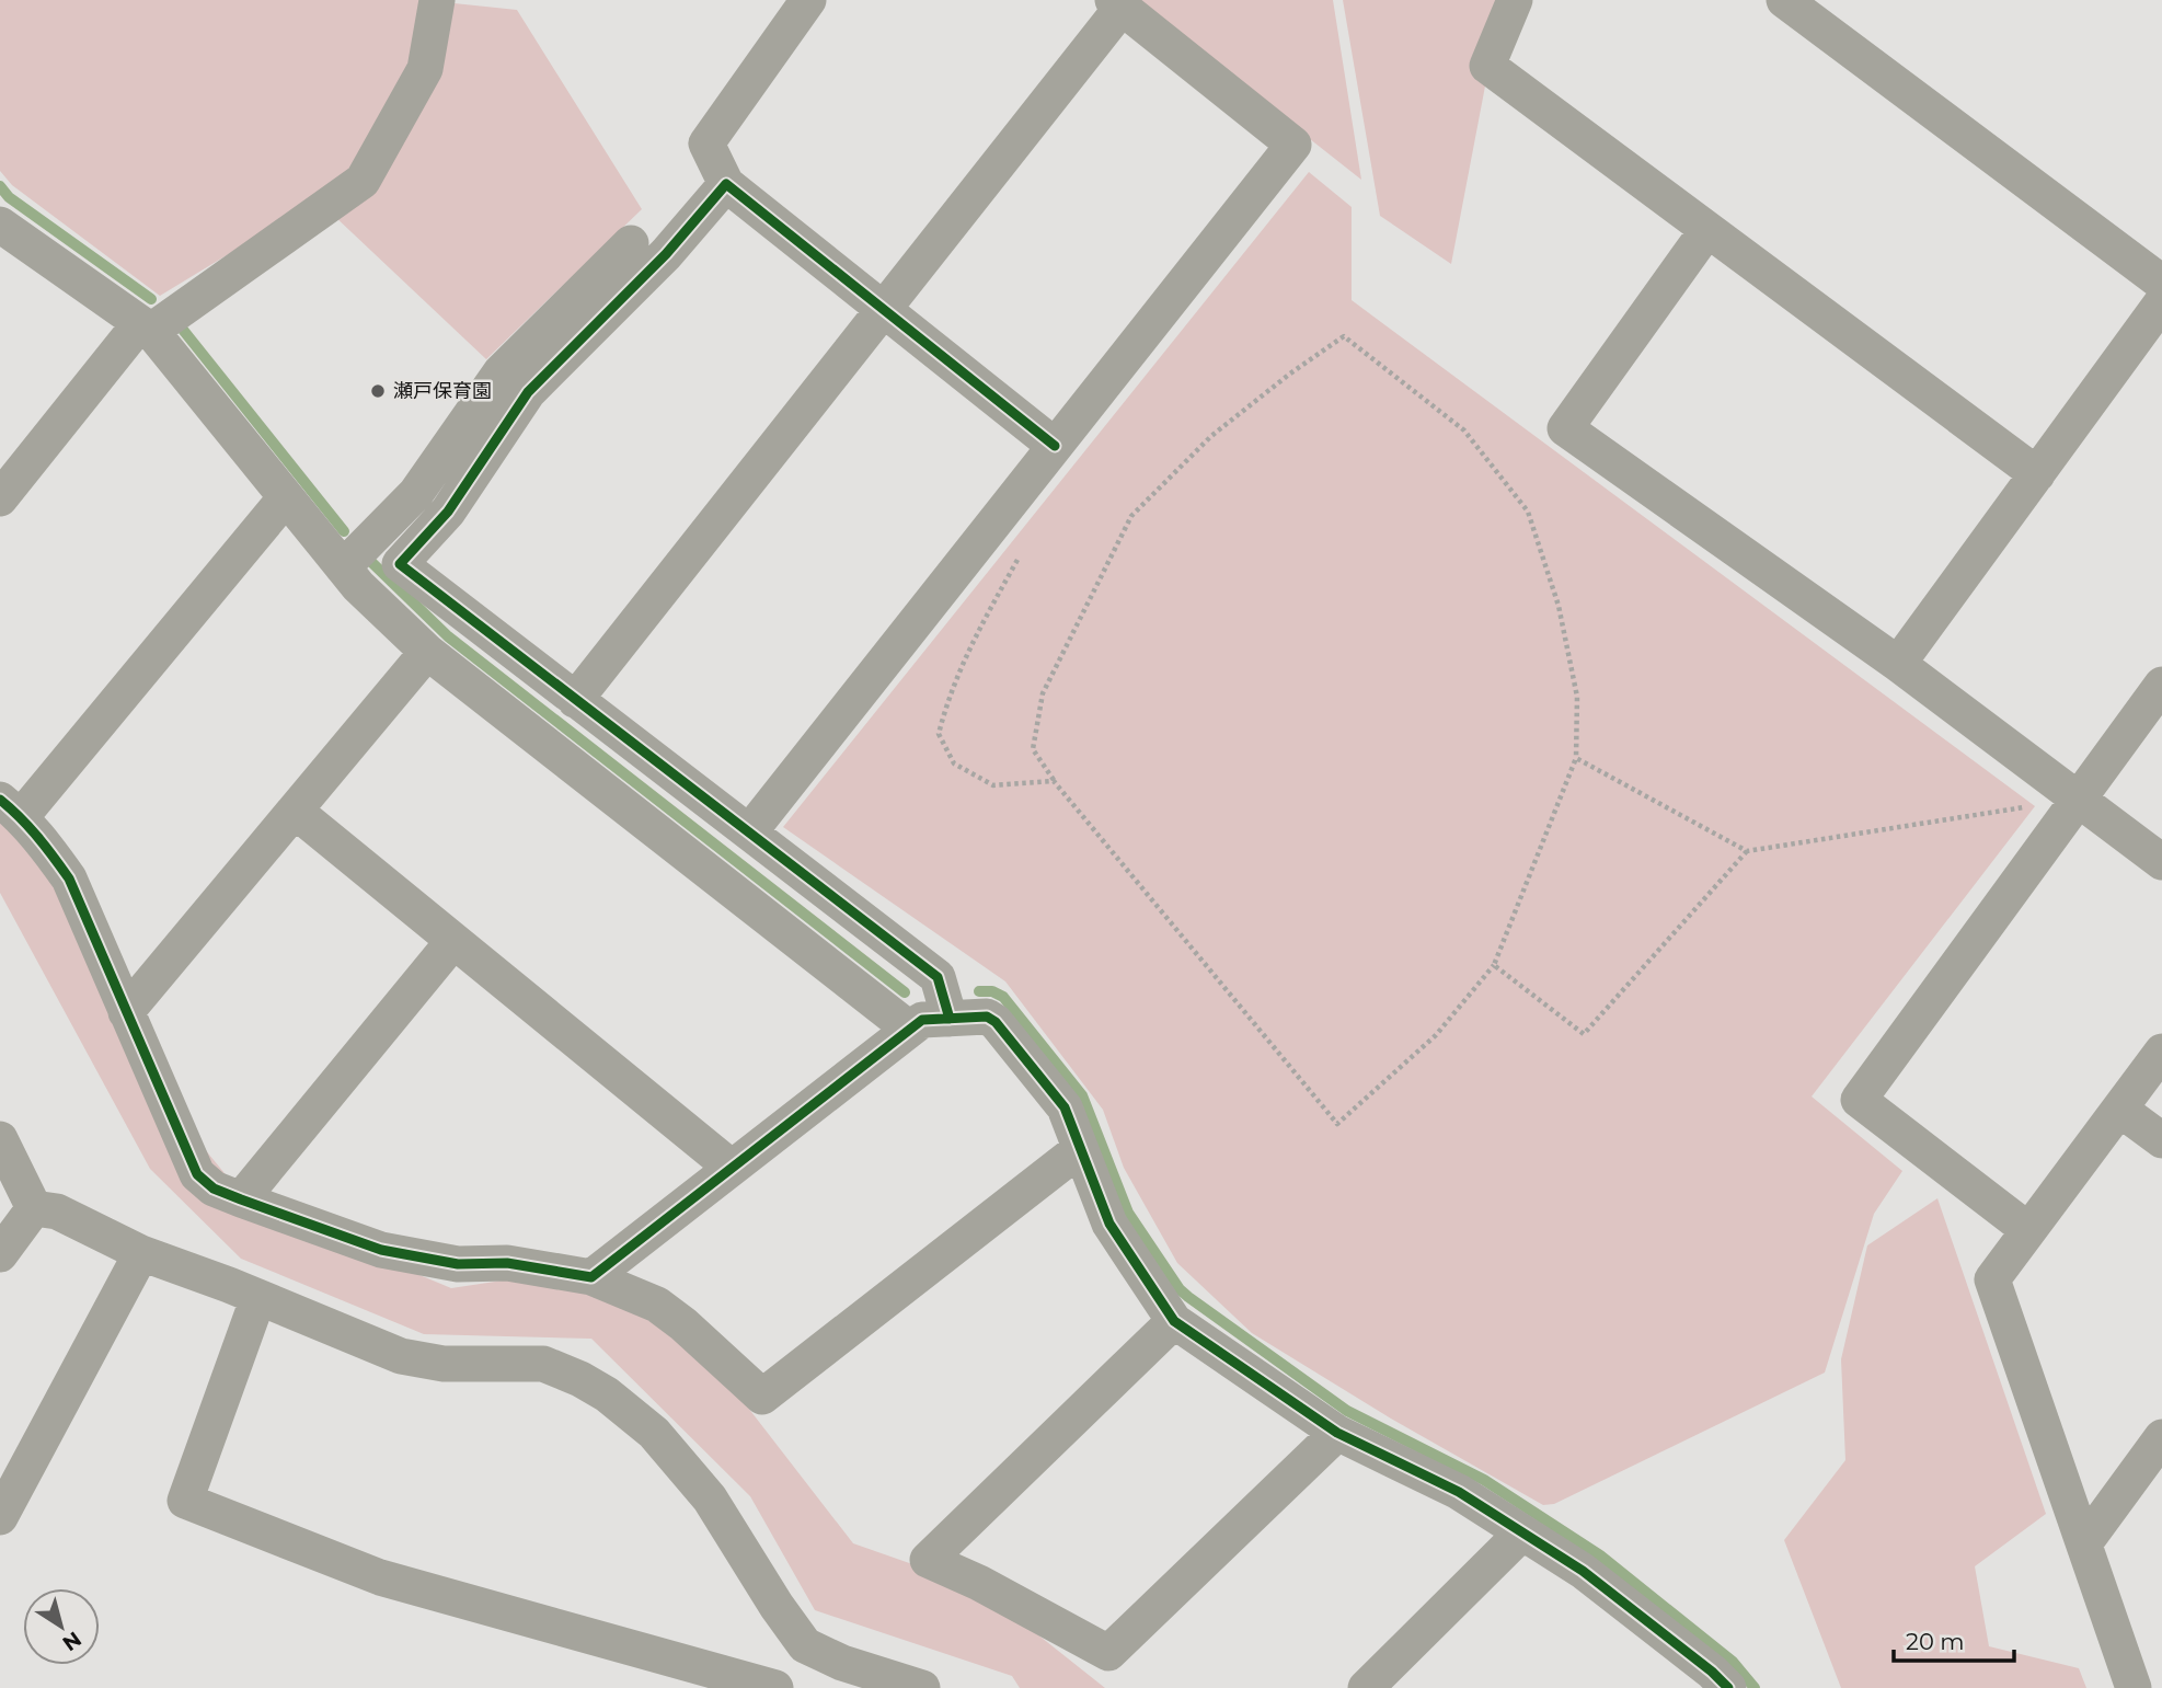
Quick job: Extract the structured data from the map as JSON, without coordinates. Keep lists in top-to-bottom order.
{
  "places": ["瀬戸保育園"],
  "scale_bar": "20 m",
  "north": "bottom right"
}
